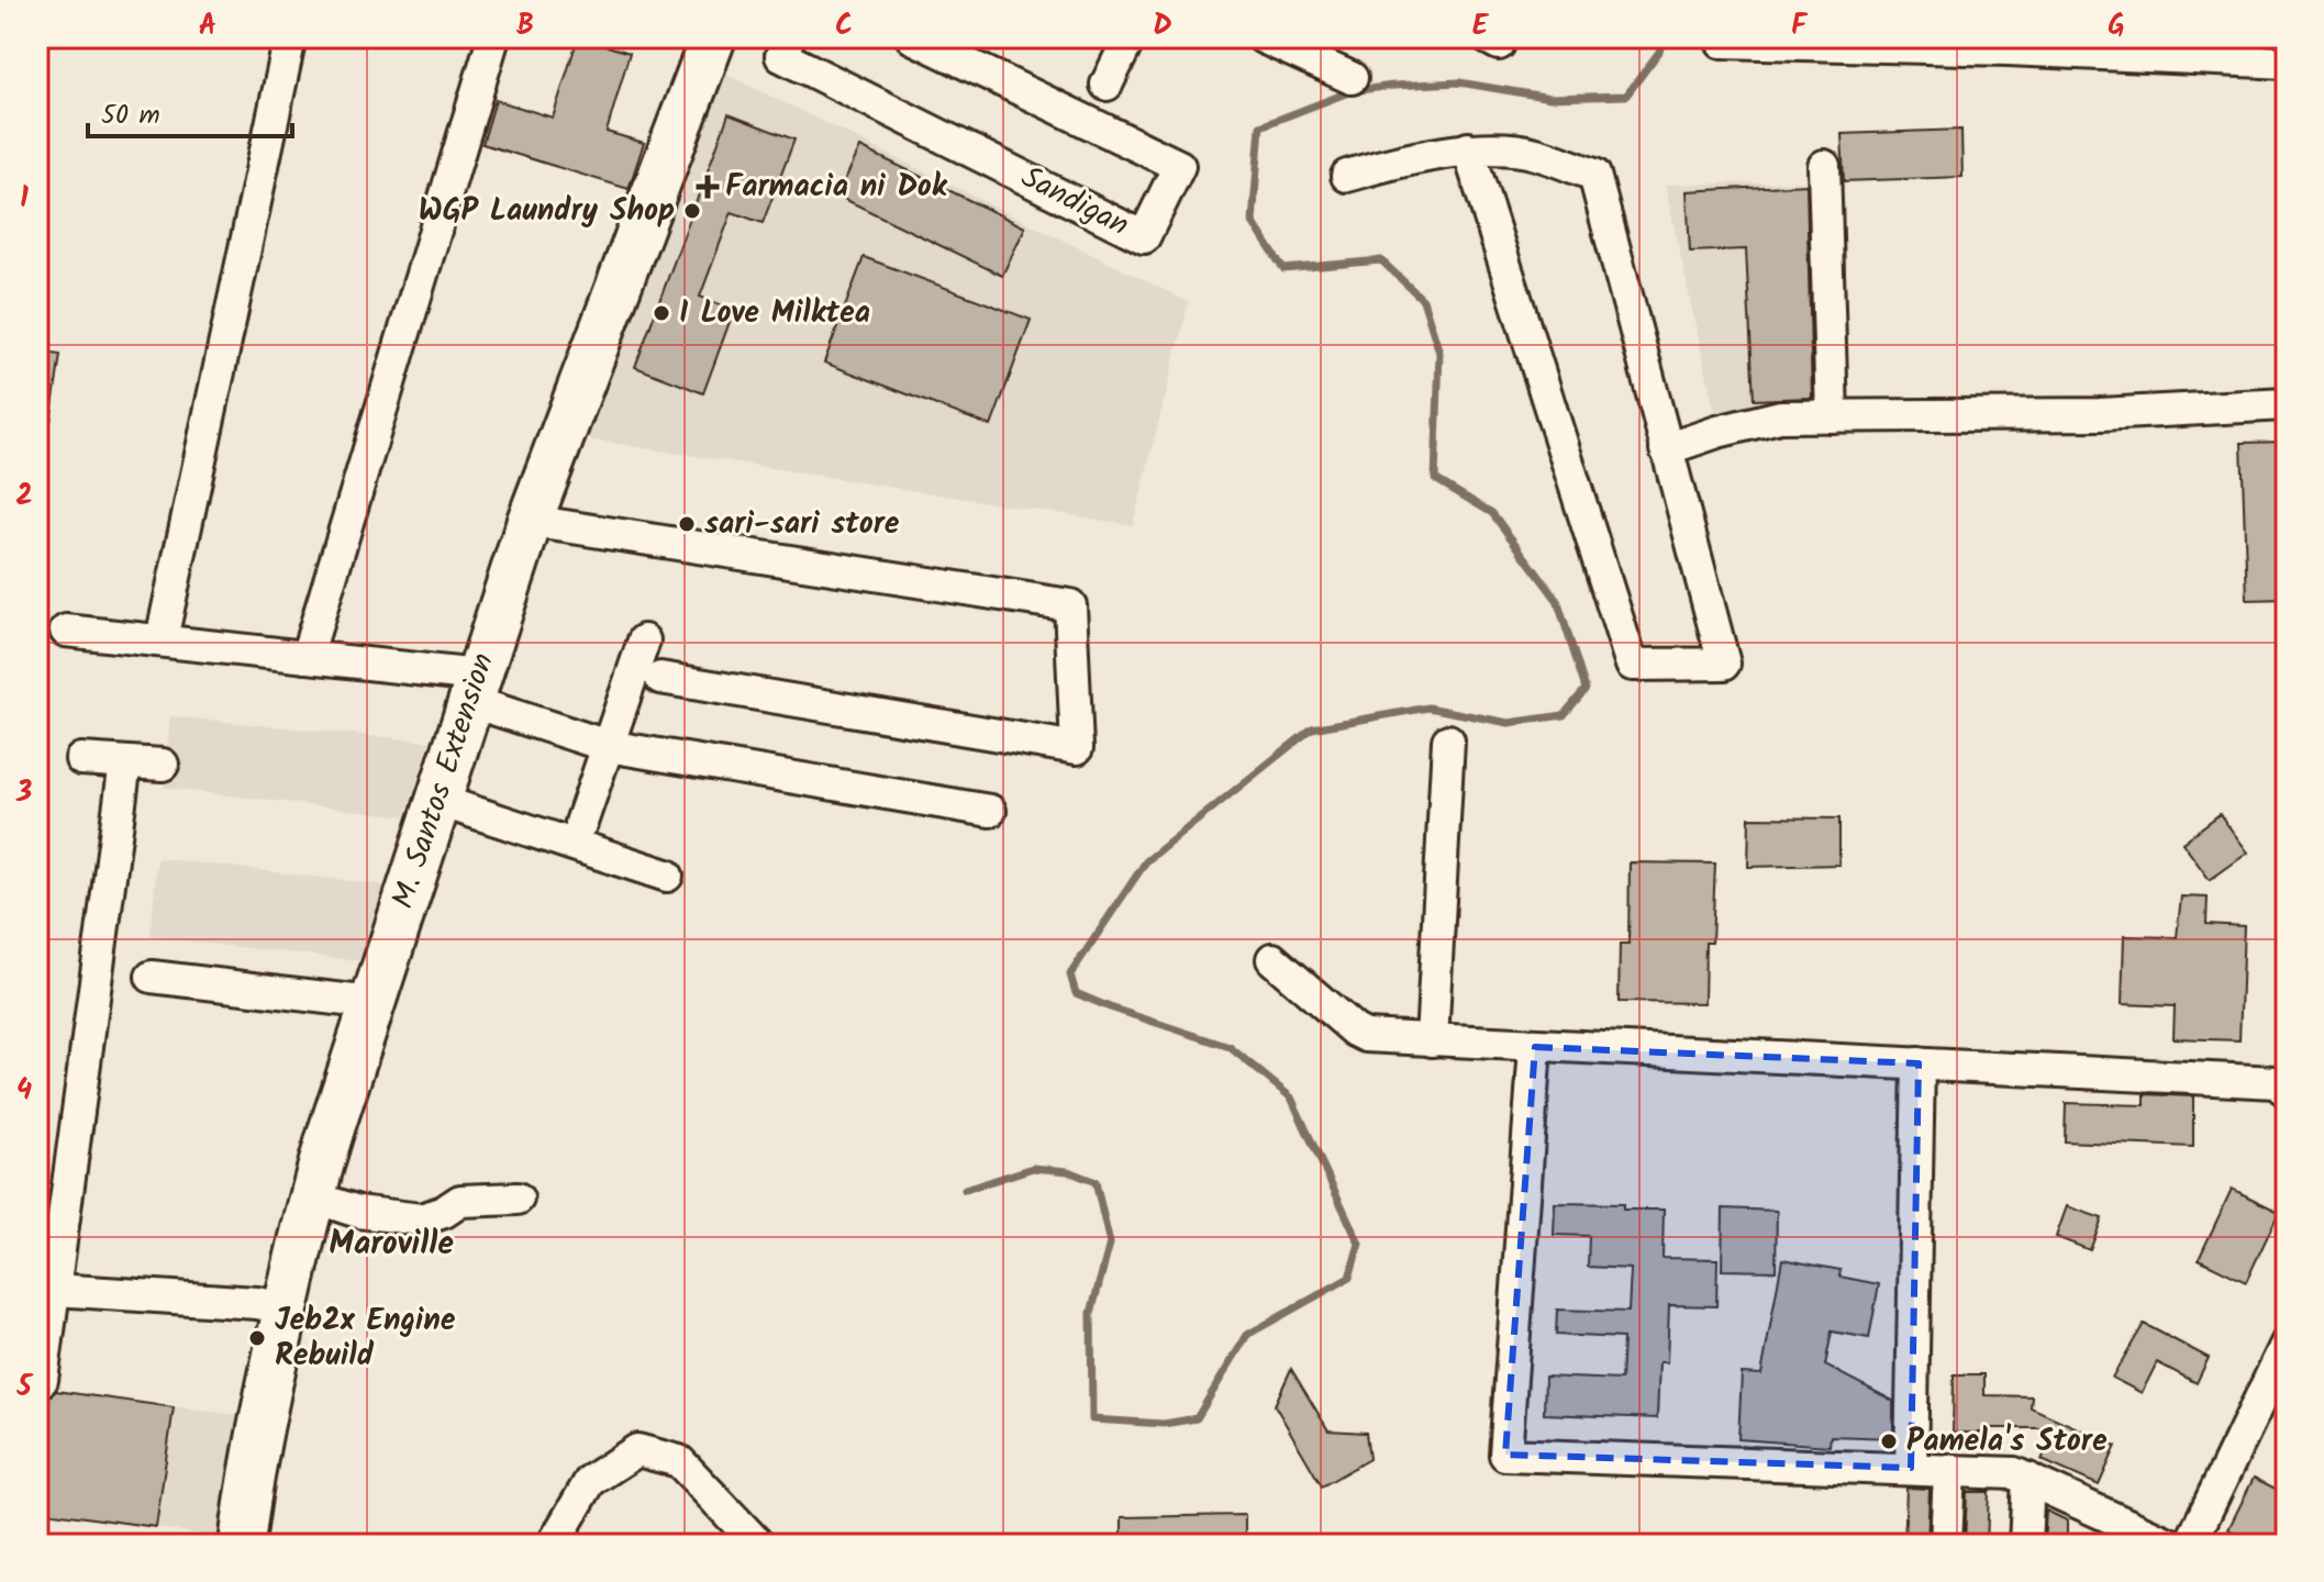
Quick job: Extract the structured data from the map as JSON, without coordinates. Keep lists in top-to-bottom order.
{
  "streets": {
    "street": ["Sandigan", "M. Santos Extension"]
  },
  "districts": ["Maroville"],
  "places": {
    "health": ["Farmacia ni Dok"],
    "other": [
      "WGP Laundry Shop",
      "I Love Milktea",
      "sari-sari store",
      "Jeb2x Engine Rebuild",
      "Pamela's Store"
    ]
  },
  "scale_bar": "50 m",
  "grid": {
    "columns": [
      "A",
      "B",
      "C",
      "D",
      "E",
      "F",
      "G"
    ],
    "rows": [
      "1",
      "2",
      "3",
      "4",
      "5"
    ]
  }
}
